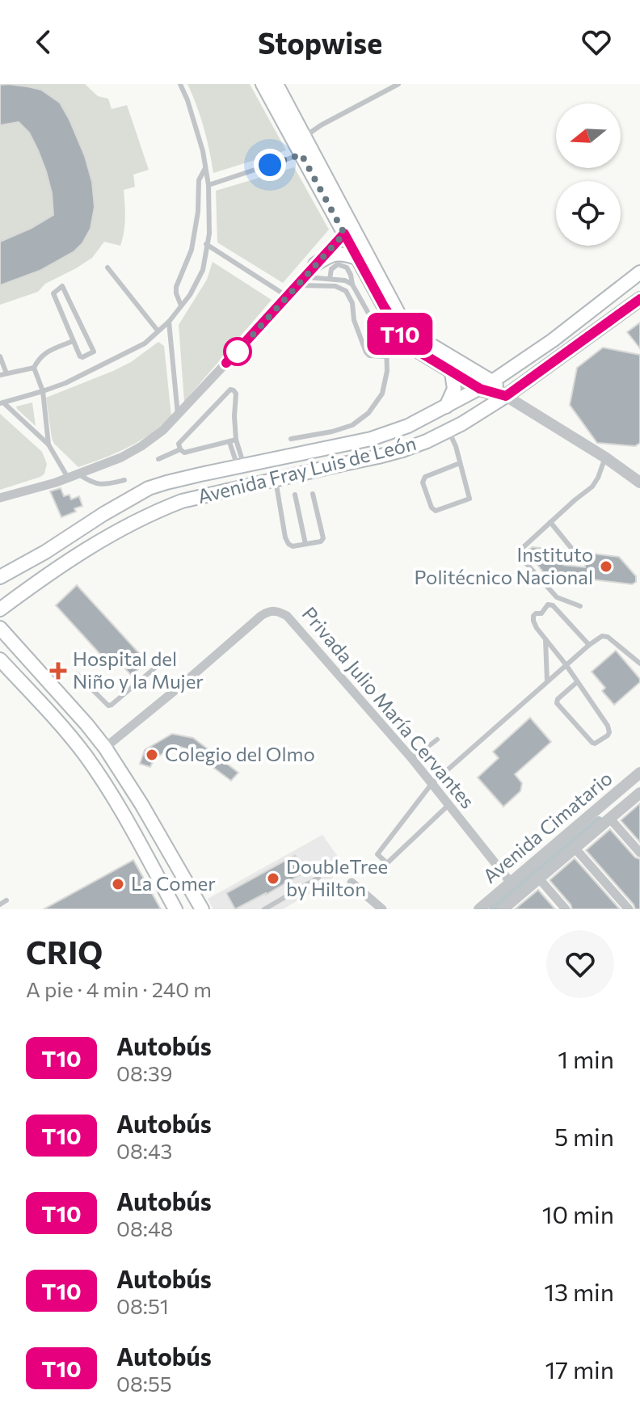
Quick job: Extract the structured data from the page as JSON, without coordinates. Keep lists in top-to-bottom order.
{
  "streets": {
    "main road": ["Avenida Fray Luis de León"],
    "street": ["Privada Julio María Cervantes", "Avenida Cimatario"]
  },
  "crossings": [
    ["Privada Julio María Cervantes", "Avenida Cimatario"]
  ],
  "places": {
    "other": [
      "Instituto Politécnico Nacional",
      "Colegio del Olmo",
      "DoubleTree by Hilton",
      "La Comer"
    ],
    "health": ["Hospital del Niño y la Mujer"]
  },
  "lines": ["bus line T10"],
  "north": "left",
  "page": {
    "header": "Stopwise",
    "on_map": "T10",
    "heading": ["CRIQ", "A pie · 4 min · 240 m"],
    "list": [
      {
        "mark": "T10",
        "name": "Autobús",
        "note": "08:39",
        "value": "1 min"
      },
      {
        "mark": "T10",
        "name": "Autobús",
        "note": "08:43",
        "value": "5 min"
      },
      {
        "mark": "T10",
        "name": "Autobús",
        "note": "08:48",
        "value": "10 min"
      },
      {
        "mark": "T10",
        "name": "Autobús",
        "note": "08:51",
        "value": "13 min"
      },
      {
        "mark": "T10",
        "name": "Autobús",
        "note": "08:55",
        "value": "17 min"
      }
    ]
  }
}
